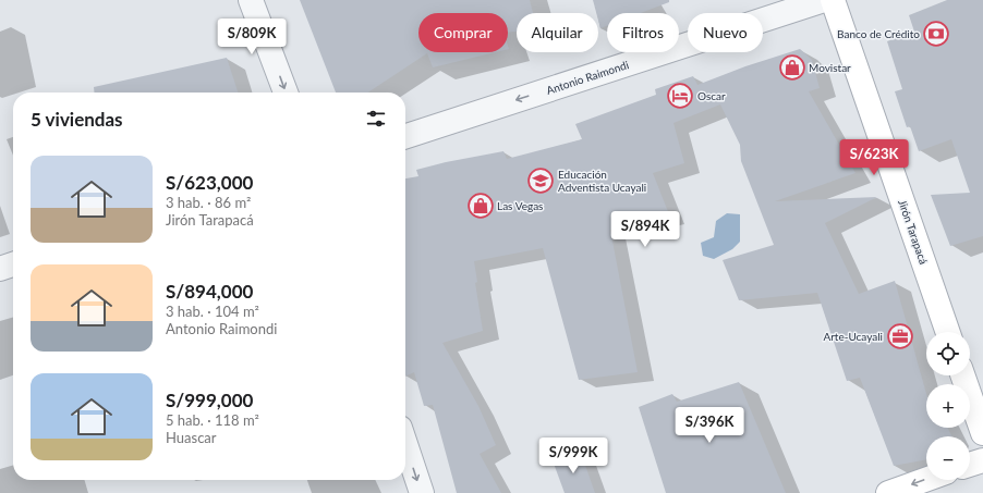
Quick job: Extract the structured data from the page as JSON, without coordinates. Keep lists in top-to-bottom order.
{
  "streets": {
    "street": ["Antonio Raimondi", "Jirón Tarapacá"]
  },
  "one_way": ["Antonio Raimondi"],
  "places": {
    "bank": ["Banco de Crédito"],
    "shop": ["Movistar", "Las Vegas"],
    "hotel": ["Oscar"],
    "school or university": ["Educación Adventista Ucayali"],
    "office": ["Arte-Ucayali"]
  },
  "page": {
    "chip": [
      "Comprar",
      "Alquilar",
      "Filtros",
      "Nuevo"
    ],
    "price": [
      "S/809K",
      "S/623K",
      "S/894K",
      "S/396K",
      "S/999K"
    ],
    "heading": "5 viviendas",
    "list": [
      {
        "name": "S/623,000",
        "note": "3 hab. · 86 m² · Jirón Tarapacá"
      },
      {
        "name": "S/894,000",
        "note": "3 hab. · 104 m² · Antonio Raimondi"
      },
      {
        "name": "S/999,000",
        "note": "5 hab. · 118 m² · Huascar"
      }
    ],
    "map_buttons": ["+", "−"]
  }
}
